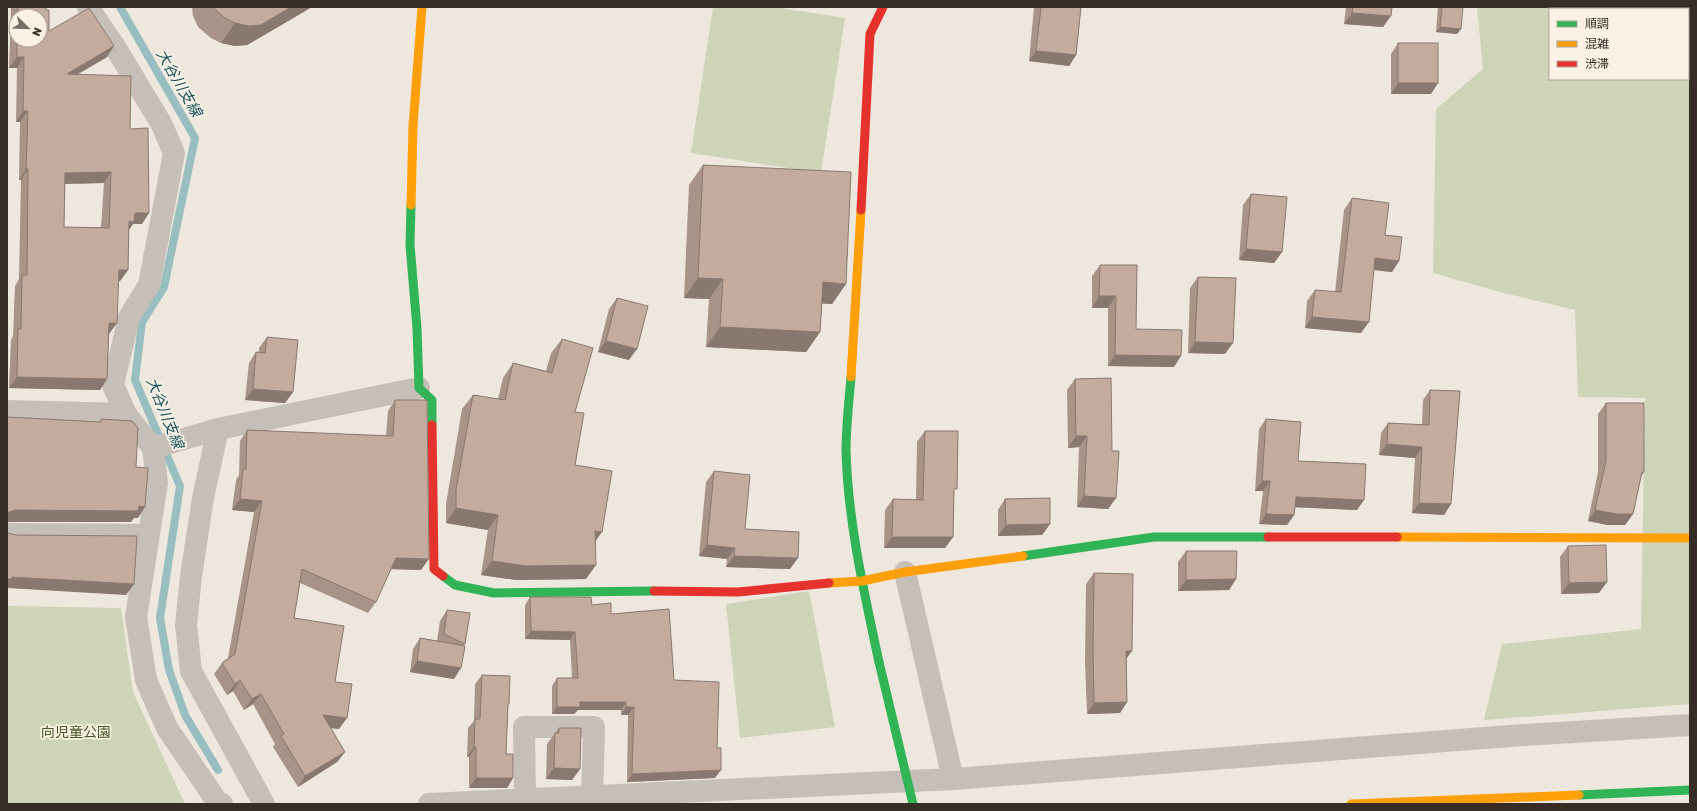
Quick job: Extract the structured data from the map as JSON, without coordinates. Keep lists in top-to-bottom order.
{
  "water": ["大谷川支線"],
  "parks": ["向児童公園"],
  "legend": ["順調", "混雑", "渋滞"],
  "north": "bottom right"
}
